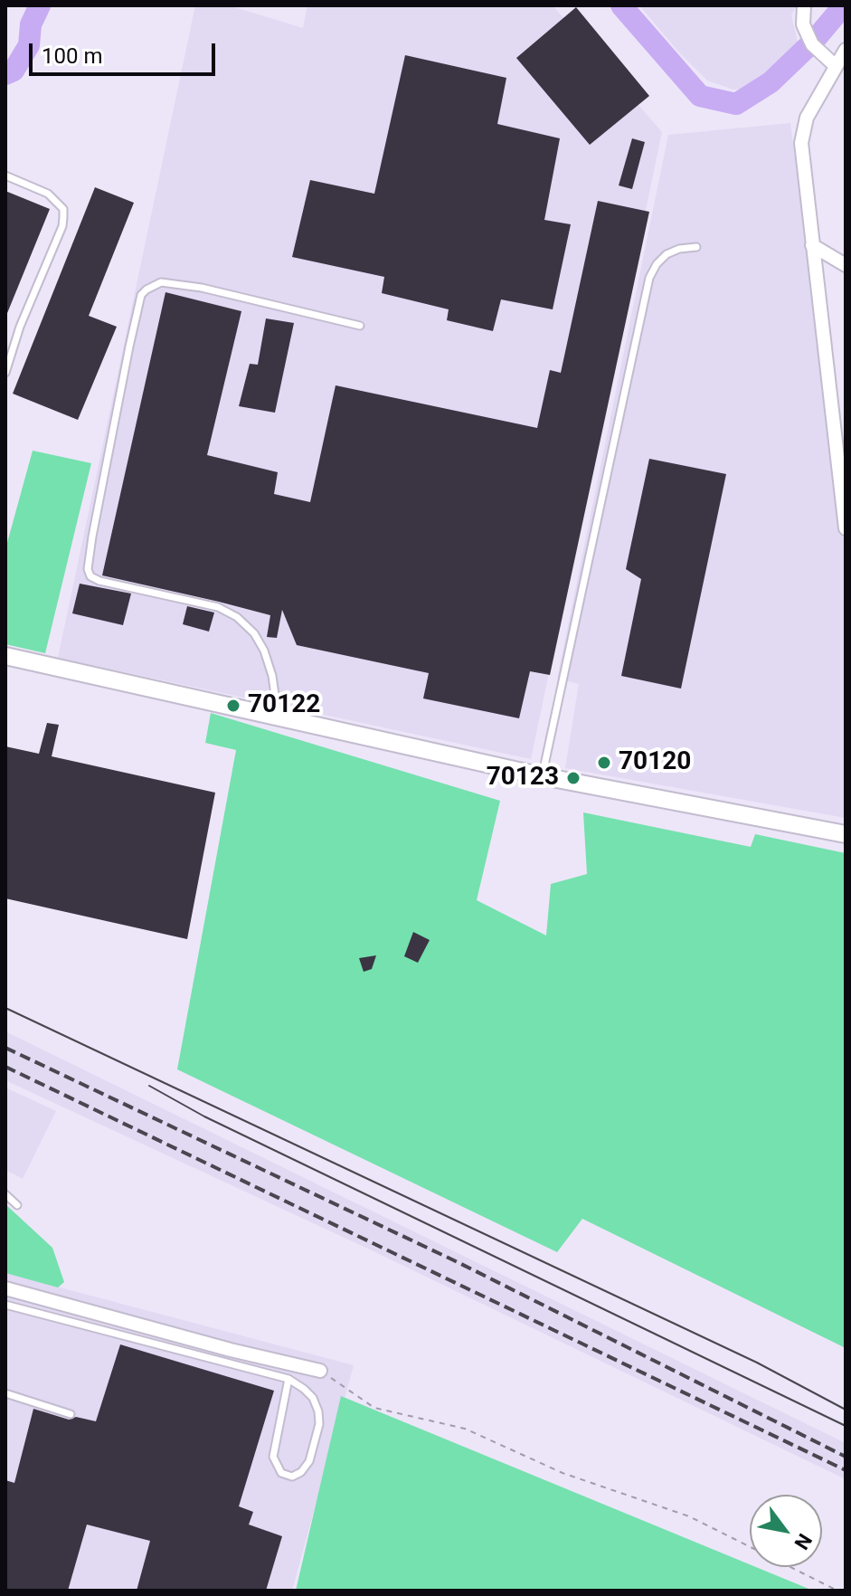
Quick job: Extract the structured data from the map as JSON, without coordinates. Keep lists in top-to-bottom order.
{
  "places": ["70122", "70120", "70123"],
  "scale_bar": "100 m",
  "north": "bottom right"
}
